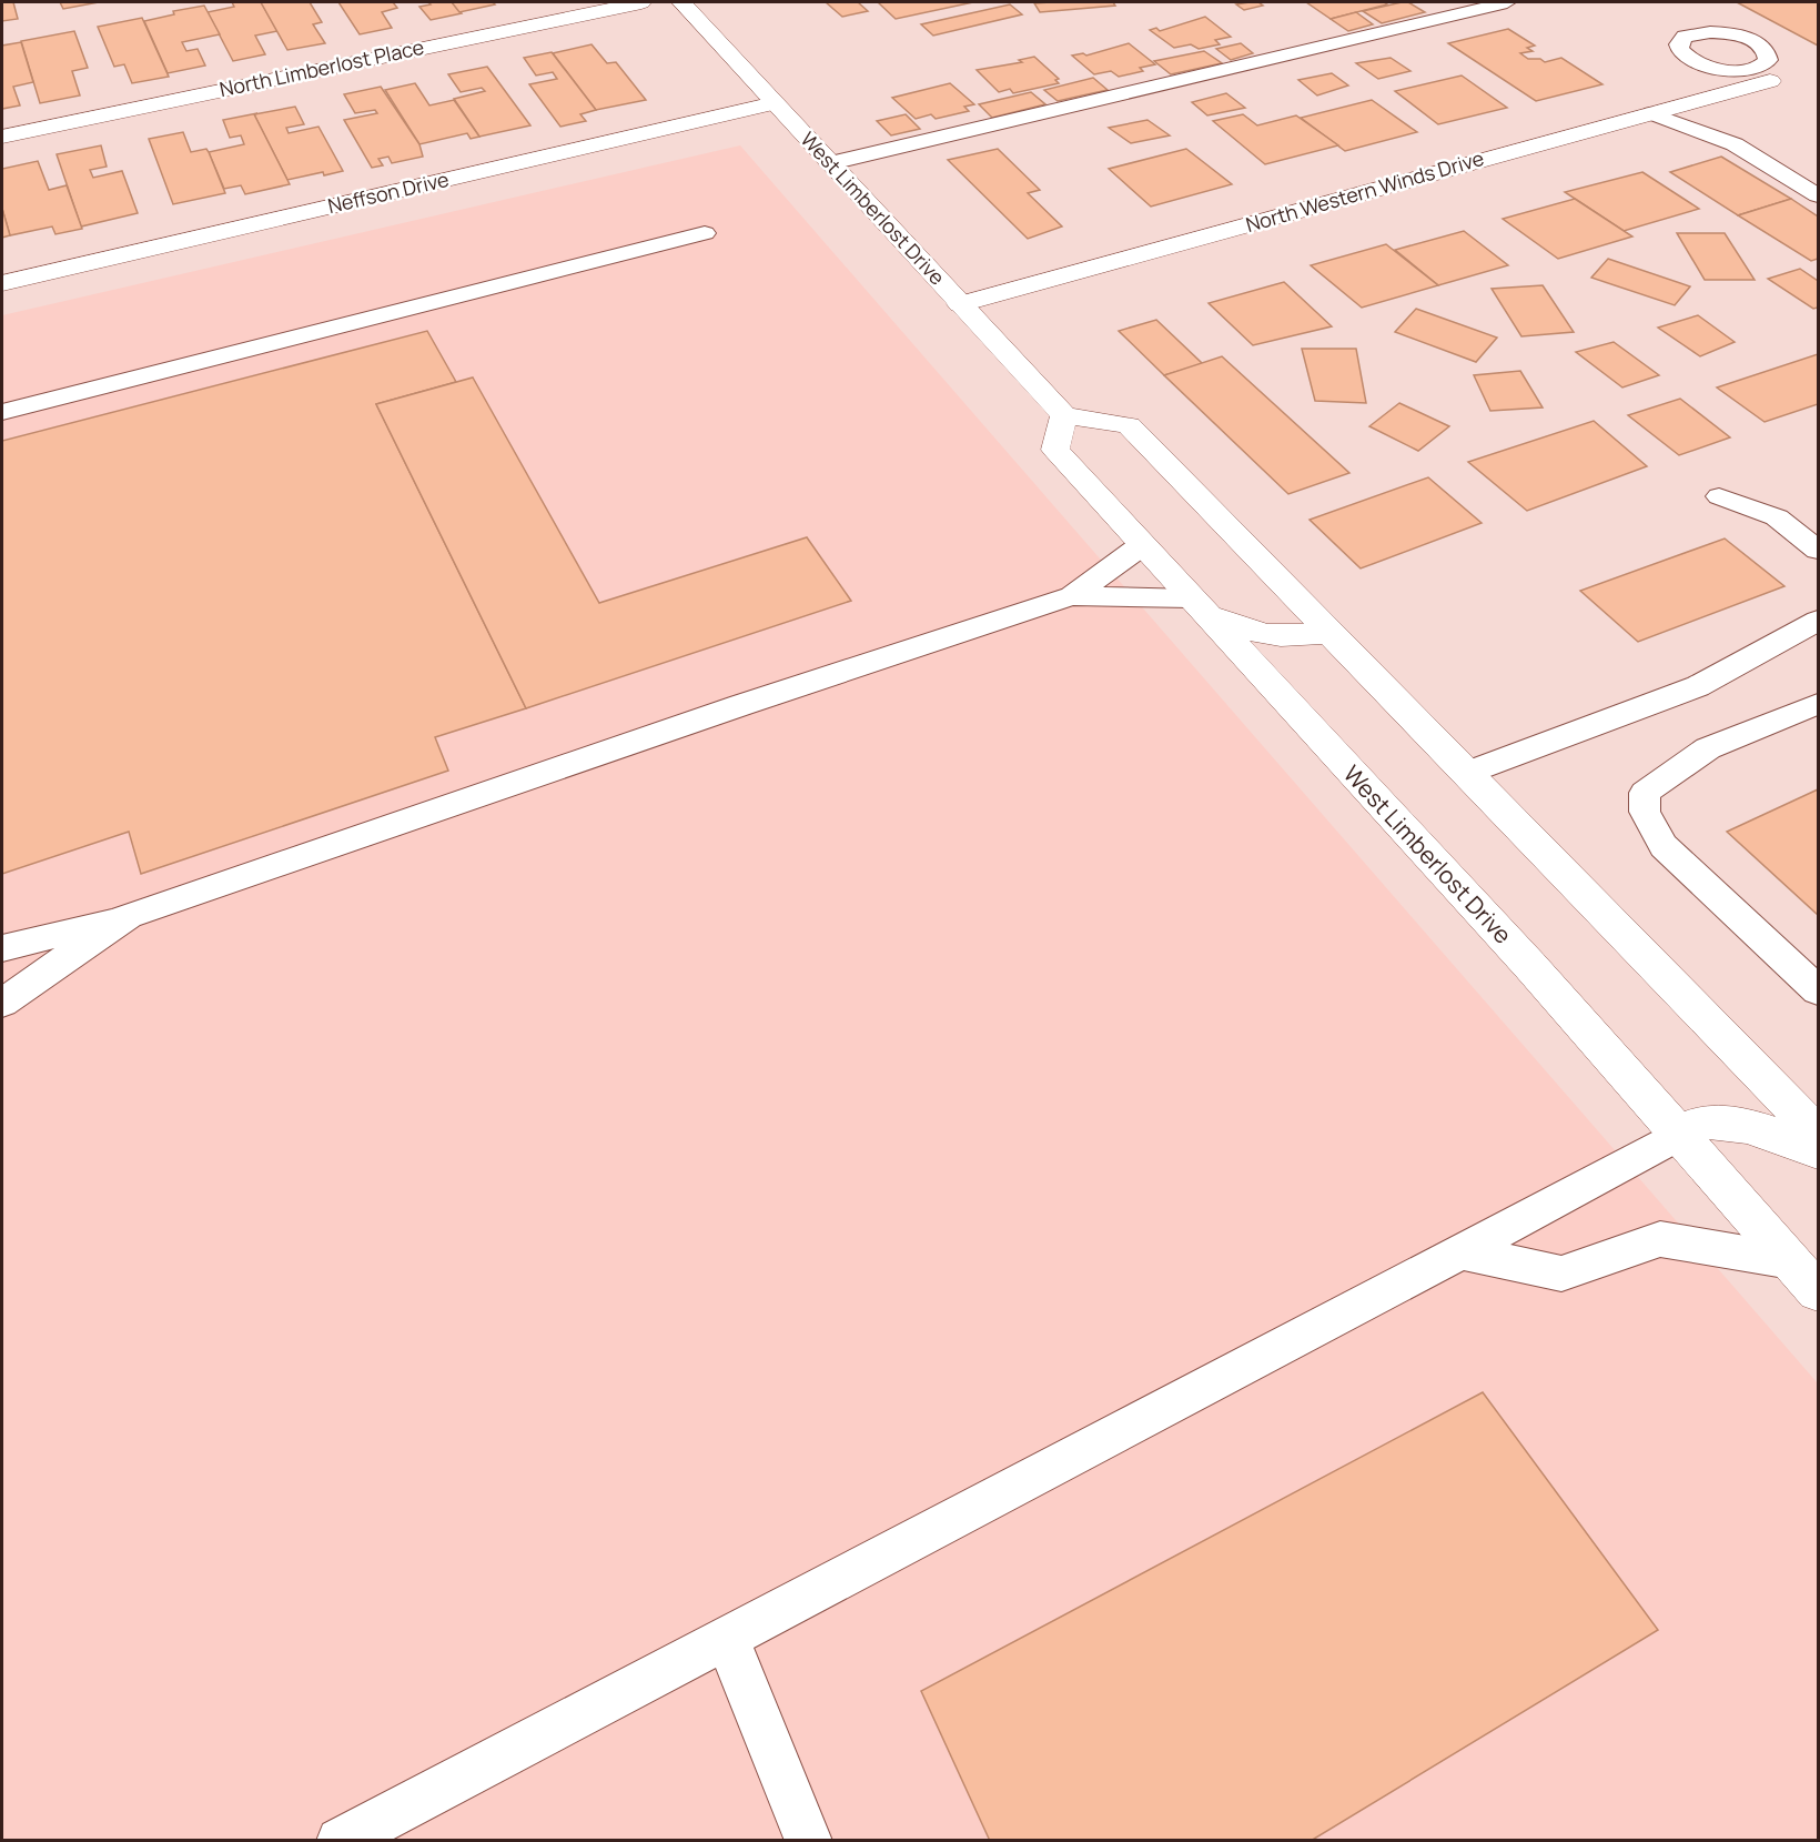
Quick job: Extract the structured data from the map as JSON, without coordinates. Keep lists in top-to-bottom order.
{
  "streets": {
    "street": [
      "North Limberlost Place",
      "North Western Winds Drive",
      "Neffson Drive",
      "West Limberlost Drive"
    ]
  },
  "crossings": [
    ["North Western Winds Drive", "West Limberlost Drive"],
    ["Neffson Drive", "West Limberlost Drive"]
  ]
}
